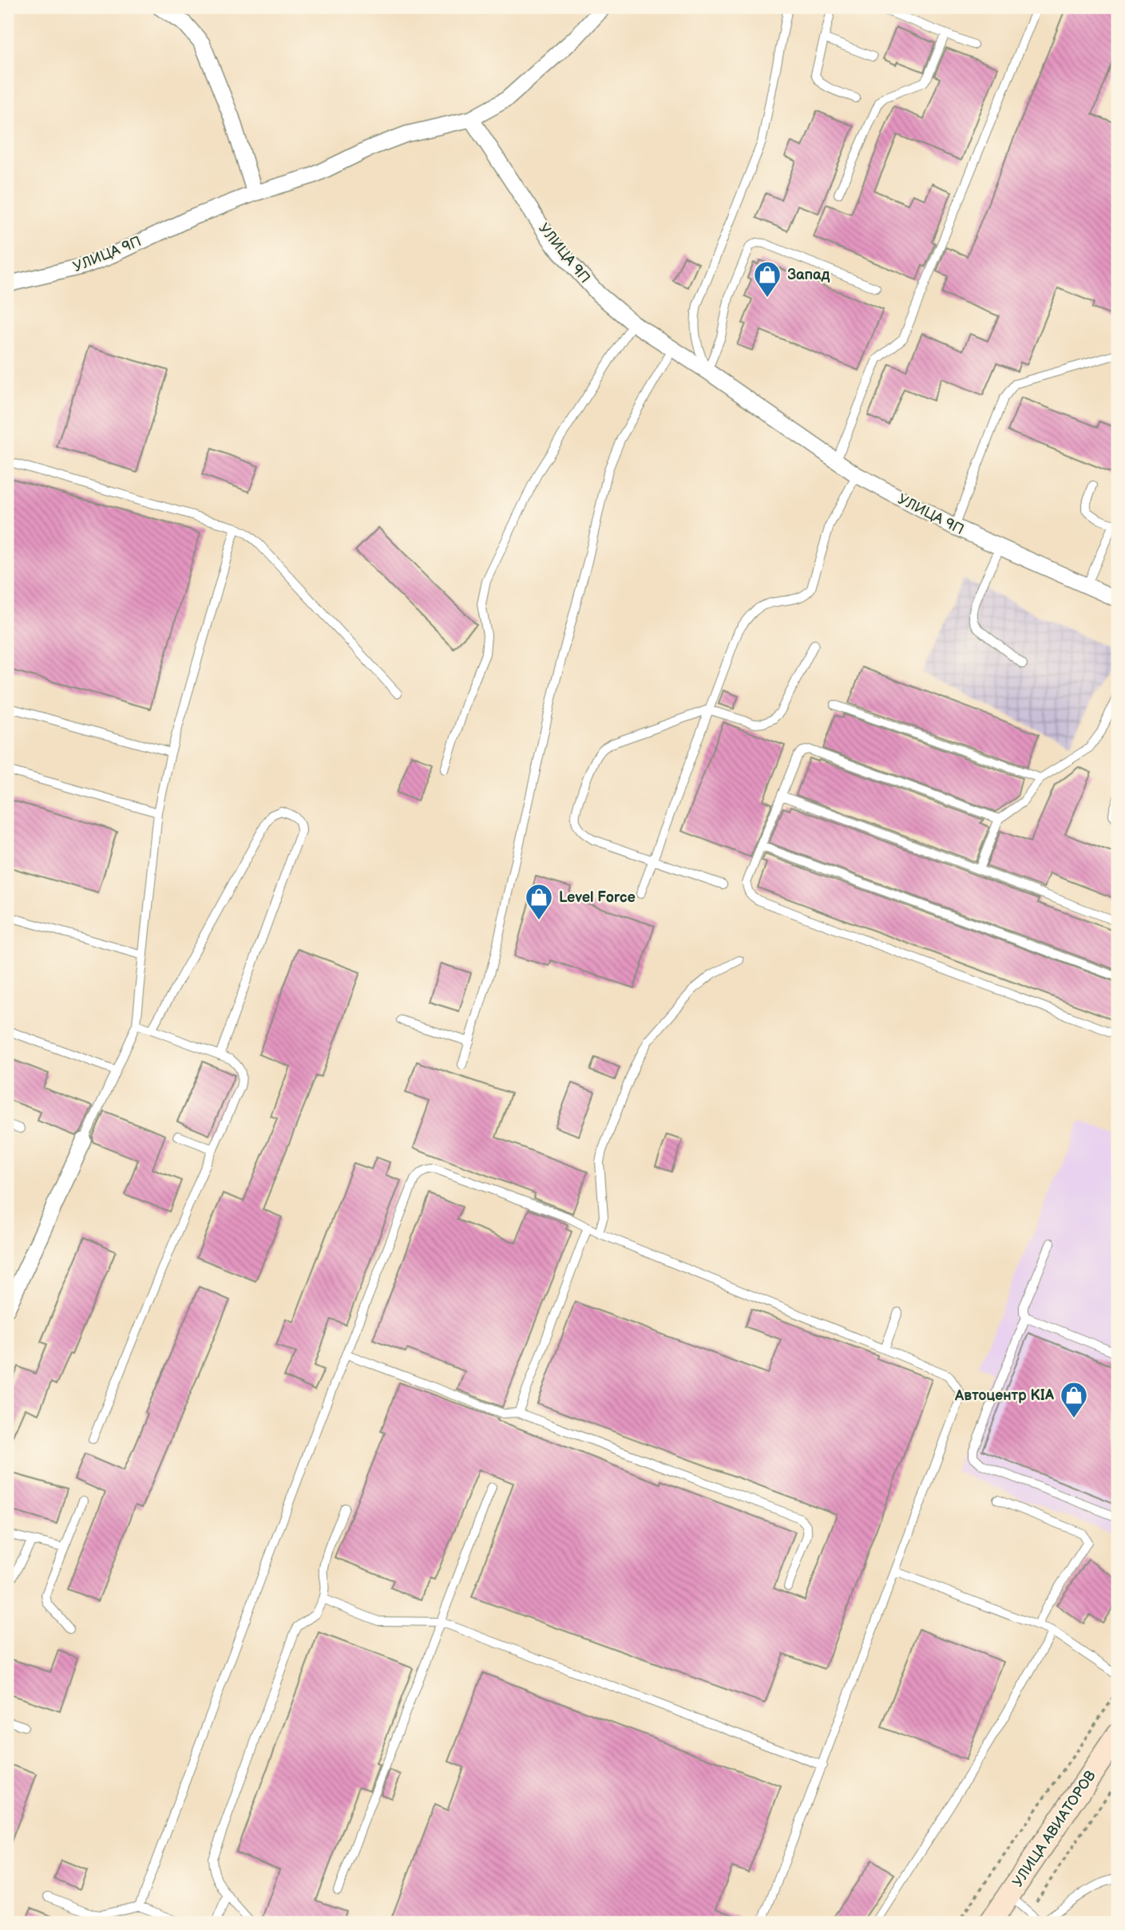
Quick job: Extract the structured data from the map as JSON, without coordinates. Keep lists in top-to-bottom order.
{
  "streets": {
    "main road": ["УЛИЦА АВИАТОРОВ"],
    "street": ["УЛИЦА 9П"]
  },
  "places": {
    "shop": ["Запад", "Level Force", "Автоцентр KIA"]
  }
}
